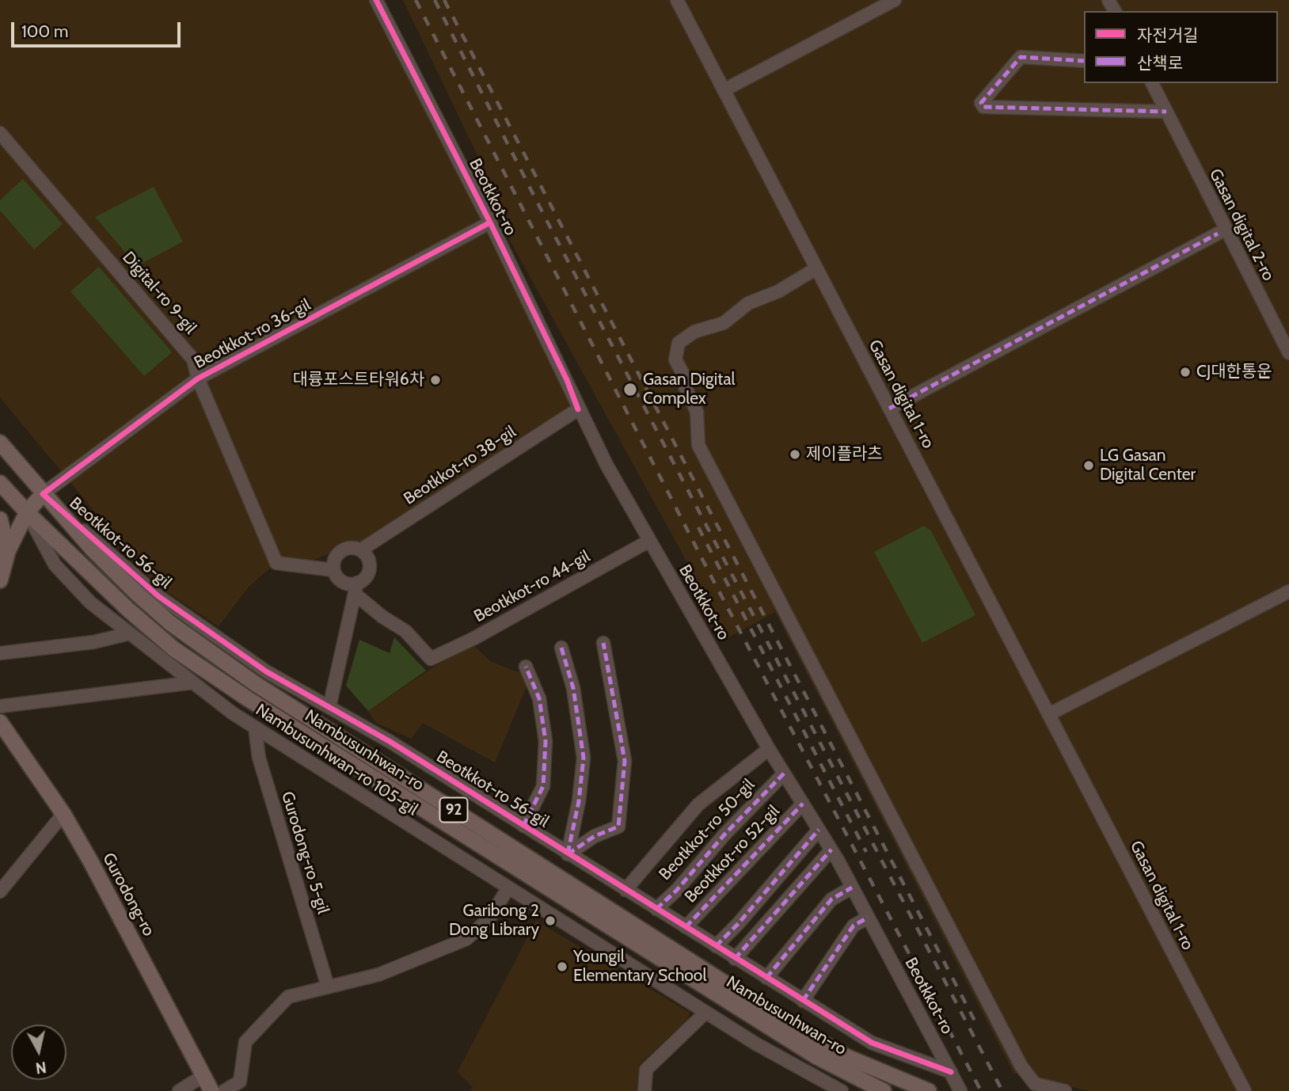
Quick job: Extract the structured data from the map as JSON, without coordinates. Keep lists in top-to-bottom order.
{
  "streets": {
    "main road": ["Nambusunhwan-ro", "92", "Gurodong-ro"],
    "street": [
      "Beotkkot-ro",
      "Gasan digital 2-ro",
      "Digital-ro 9-gil",
      "Beotkkot-ro 36-gil",
      "Gasan digital 1-ro",
      "Beotkkot-ro 38-gil",
      "Beotkkot-ro 56-gil",
      "Beotkkot-ro 44-gil",
      "Nambusunhwan-ro 105-gil",
      "Beotkkot-ro 50-gil",
      "Gurodong-ro 5-gil",
      "Beotkkot-ro 52-gil"
    ]
  },
  "crossings": [
    ["Beotkkot-ro", "Beotkkot-ro 36-gil"],
    ["Beotkkot-ro", "Beotkkot-ro 38-gil"],
    ["Beotkkot-ro", "Beotkkot-ro 56-gil"],
    ["Beotkkot-ro", "Beotkkot-ro 44-gil"],
    ["Beotkkot-ro", "Beotkkot-ro 50-gil"],
    ["Beotkkot-ro", "Beotkkot-ro 52-gil"],
    ["Digital-ro 9-gil", "Beotkkot-ro 36-gil"],
    ["Digital-ro 9-gil", "Beotkkot-ro 38-gil"],
    ["Digital-ro 9-gil", "Beotkkot-ro 44-gil"],
    ["Beotkkot-ro 36-gil", "Beotkkot-ro 56-gil"],
    ["Beotkkot-ro 36-gil", "Nambusunhwan-ro"],
    ["Beotkkot-ro 38-gil", "Beotkkot-ro 44-gil"],
    ["Beotkkot-ro 56-gil", "Nambusunhwan-ro"],
    ["Beotkkot-ro 56-gil", "Beotkkot-ro 50-gil"],
    ["Beotkkot-ro 56-gil", "Beotkkot-ro 52-gil"],
    ["Nambusunhwan-ro", "Nambusunhwan-ro 105-gil"],
    ["Nambusunhwan-ro 105-gil", "Gurodong-ro 5-gil"]
  ],
  "places": [
    "CJ대한통운",
    "대륭포스트타워6차",
    "Gasan Digital Complex",
    "제이플라츠",
    "LG Gasan Digital Center",
    "Garibong 2 Dong Library",
    "Youngil Elementary School"
  ],
  "legend": ["자전거길", "산책로"],
  "scale_bar": "100 m",
  "north": "bottom"
}
